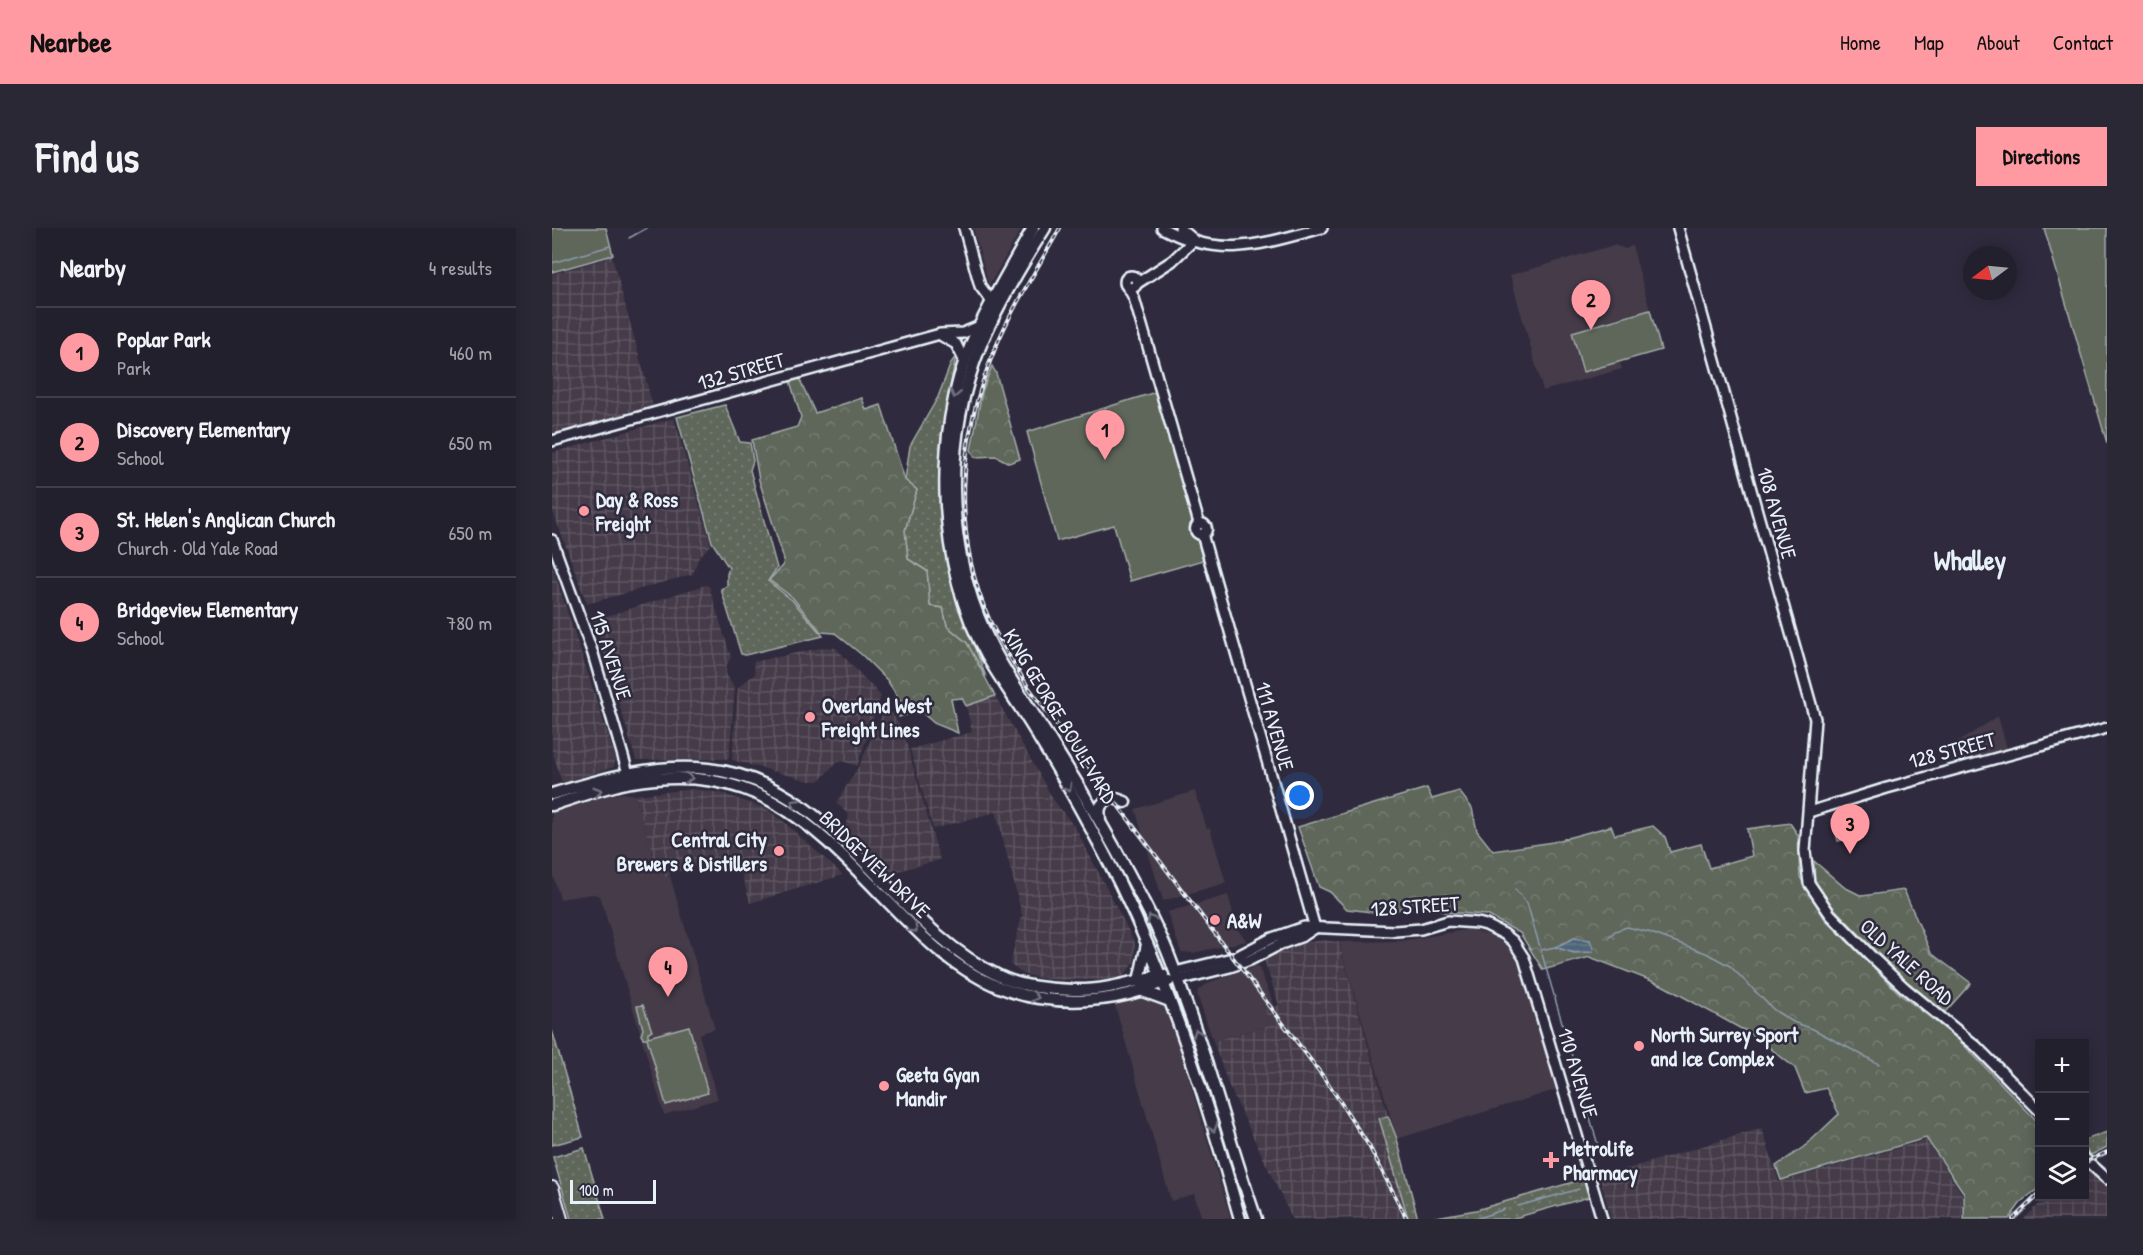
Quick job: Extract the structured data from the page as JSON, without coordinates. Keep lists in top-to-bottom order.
{
  "streets": {
    "main road": [
      "132 STREET",
      "108 AVENUE",
      "115 AVENUE",
      "KING GEORGE BOULEVARD",
      "111 AVENUE",
      "128 STREET",
      "BRIDGEVIEW DRIVE",
      "OLD YALE ROAD",
      "110 AVENUE"
    ]
  },
  "crossings": [
    ["132 STREET", "KING GEORGE BOULEVARD"],
    ["108 AVENUE", "128 STREET"],
    ["108 AVENUE", "OLD YALE ROAD"],
    ["115 AVENUE", "BRIDGEVIEW DRIVE"],
    ["KING GEORGE BOULEVARD", "128 STREET"],
    ["KING GEORGE BOULEVARD", "BRIDGEVIEW DRIVE"],
    ["111 AVENUE", "128 STREET"],
    ["128 STREET", "BRIDGEVIEW DRIVE"],
    ["128 STREET", "OLD YALE ROAD"],
    ["128 STREET", "110 AVENUE"]
  ],
  "districts": ["Whalley"],
  "places": {
    "other": [
      "Day & Ross Freight",
      "Overland West Freight Lines",
      "Central City Brewers & Distillers",
      "A&W",
      "North Surrey Sport and Ice Complex",
      "Geeta Gyan Mandir"
    ],
    "health": ["Metrolife Pharmacy"]
  },
  "scale_bar": "100 m",
  "north": "left",
  "page": {
    "header": "Nearbee",
    "nav": [
      "Home",
      "Map",
      "About",
      "Contact"
    ],
    "buttons": "Directions",
    "title": "Find us",
    "heading": ["Nearby", "4 results"],
    "pins": [
      "2",
      "1",
      "3",
      "4"
    ],
    "list": [
      {
        "mark": "1",
        "name": "Poplar Park",
        "note": "Park",
        "value": "460 m"
      },
      {
        "mark": "2",
        "name": "Discovery Elementary",
        "note": "School",
        "value": "650 m"
      },
      {
        "mark": "3",
        "name": "St. Helen's Anglican Church",
        "note": "Church · Old Yale Road",
        "value": "650 m"
      },
      {
        "mark": "4",
        "name": "Bridgeview Elementary",
        "note": "School",
        "value": "780 m"
      }
    ],
    "map_buttons": ["+", "−"],
    "scale": "100 m"
  }
}
